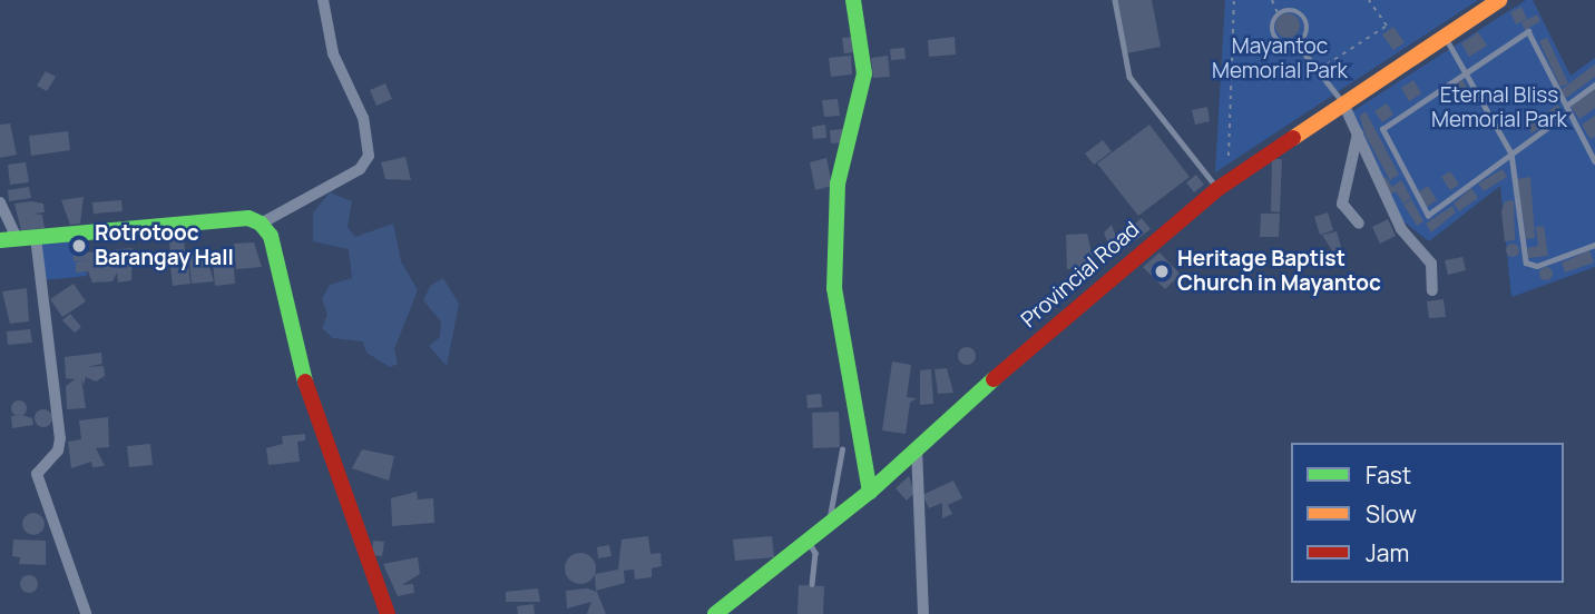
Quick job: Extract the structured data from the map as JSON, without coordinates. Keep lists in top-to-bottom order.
{
  "streets": {
    "street": ["Provincial Road"]
  },
  "parks": ["Mayantoc Memorial Park", "Eternal Bliss Memorial Park"],
  "places": ["Rotrotooc Barangay Hall", "Heritage Baptist Church in Mayantoc"],
  "legend": ["Fast", "Slow", "Jam"]
}
